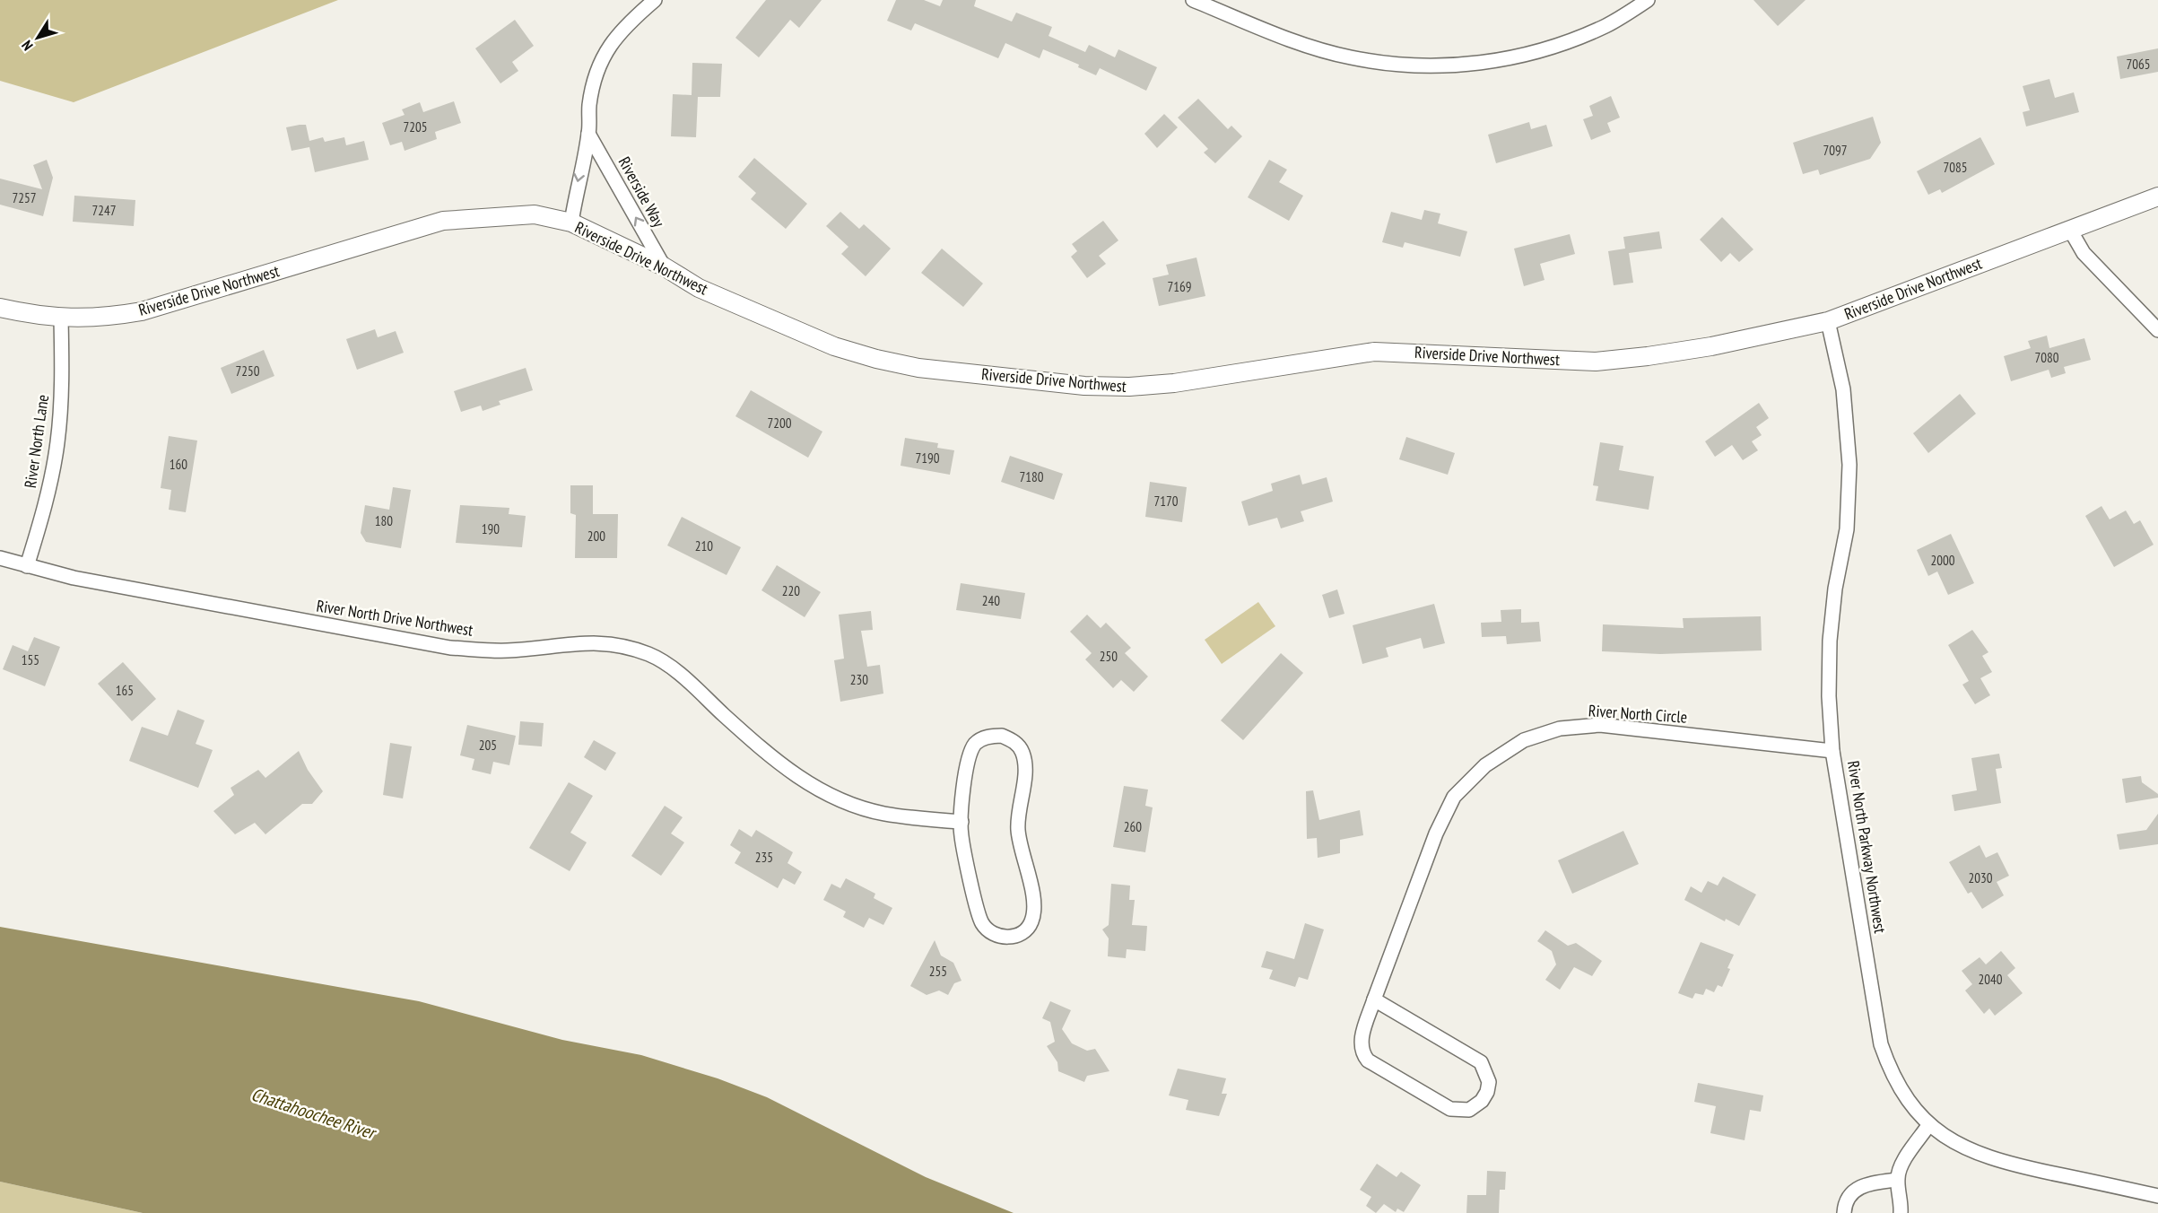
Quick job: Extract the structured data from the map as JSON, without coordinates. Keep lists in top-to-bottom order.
{
  "streets": {
    "street": [
      "Riverside Way",
      "Riverside Drive Northwest",
      "River North Lane",
      "River North Drive Northwest",
      "River North Circle",
      "River North Parkway Northwest"
    ]
  },
  "crossings": [
    ["Riverside Way", "Riverside Drive Northwest"],
    ["Riverside Drive Northwest", "River North Lane"],
    ["Riverside Drive Northwest", "River North Parkway Northwest"],
    ["River North Lane", "River North Drive Northwest"],
    ["River North Circle", "River North Parkway Northwest"]
  ],
  "one_way": ["Riverside Way"],
  "water": ["Chattahoochee River"],
  "house_numbers": [
    "7065",
    "7205",
    "7097",
    "7085",
    "7257",
    "7247",
    "7169",
    "7080",
    "7250",
    "7200",
    "7190",
    "160",
    "7180",
    "7170",
    "180",
    "190",
    "200",
    "210",
    "2000",
    "220",
    "240",
    "250",
    "155",
    "230",
    "165",
    "205",
    "260",
    "235",
    "2030",
    "255",
    "2040"
  ],
  "north": "bottom left"
}
